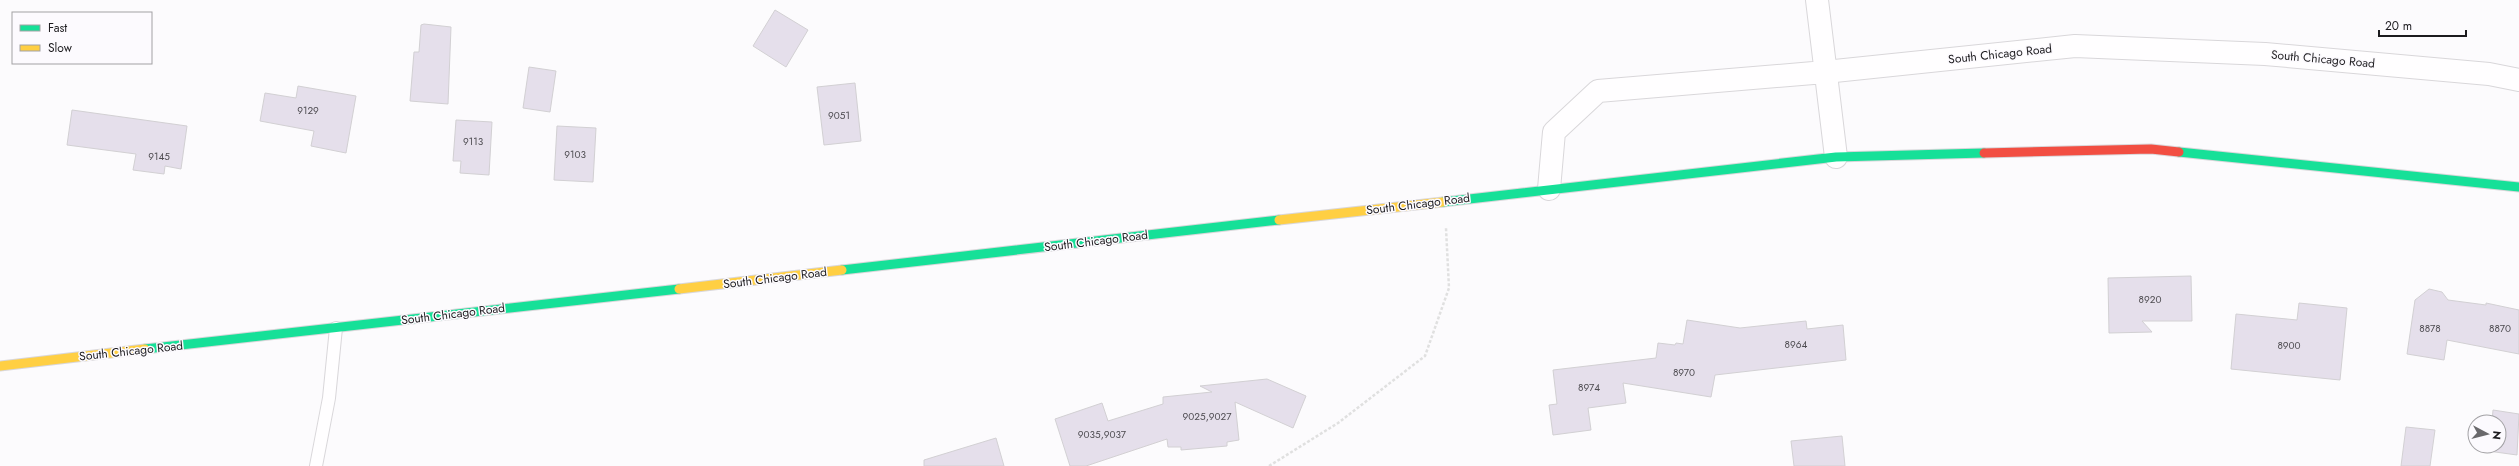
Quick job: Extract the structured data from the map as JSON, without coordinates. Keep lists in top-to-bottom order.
{
  "streets": {
    "main road": ["South Chicago Road"]
  },
  "house_numbers": [
    "9129",
    "9051",
    "9113",
    "9103",
    "9145",
    "8920",
    "8878",
    "8870",
    "8964",
    "8900",
    "8970",
    "8974",
    "9025,9027",
    "9035,9037"
  ],
  "legend": ["Fast", "Slow"],
  "scale_bar": "20 m",
  "north": "right"
}
